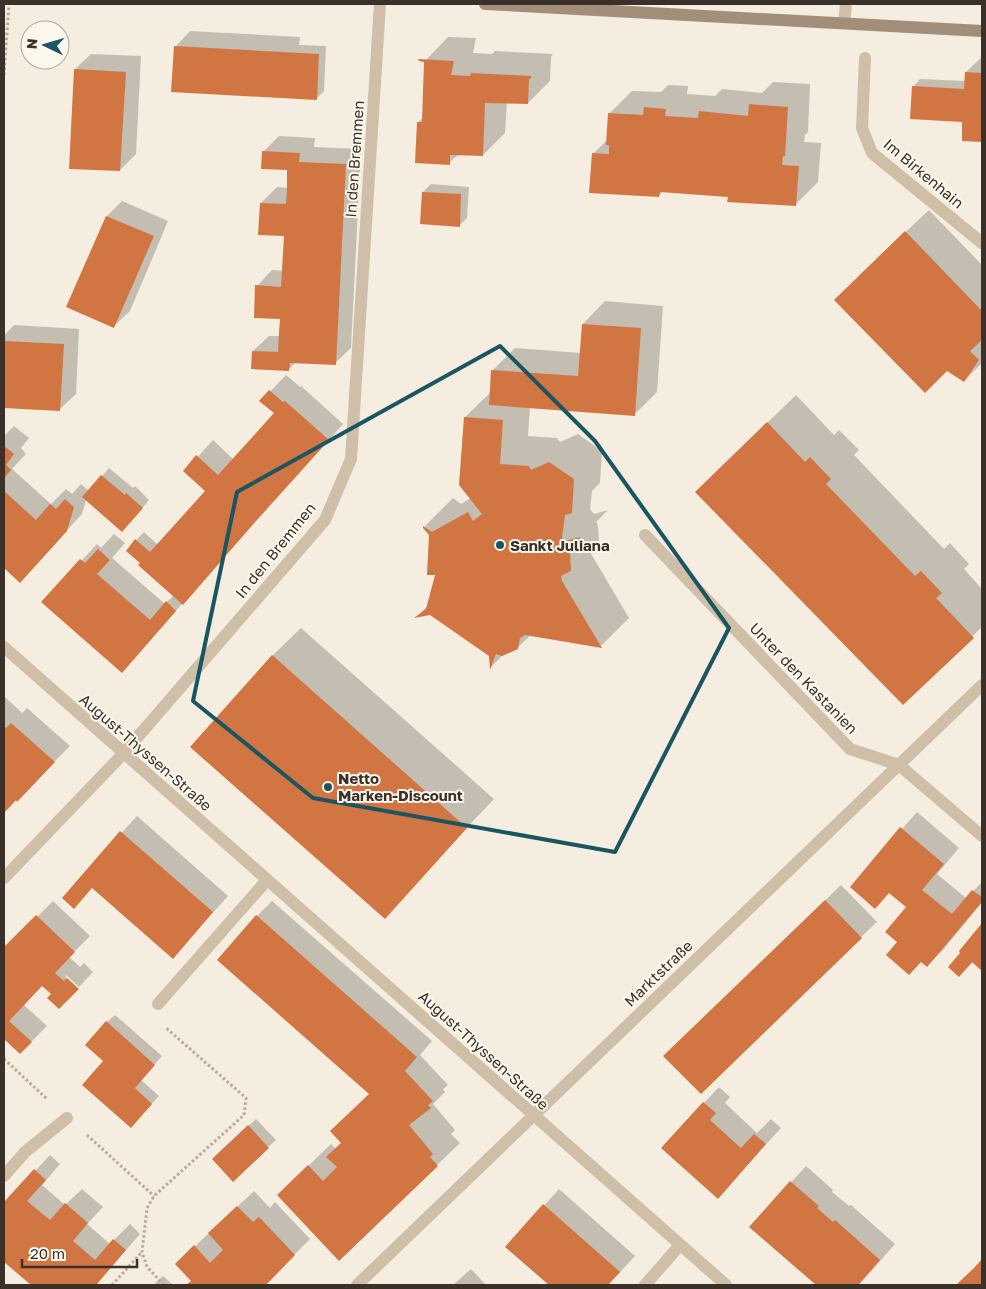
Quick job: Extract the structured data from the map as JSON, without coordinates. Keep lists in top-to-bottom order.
{
  "streets": {
    "street": [
      "In den Bremmen",
      "Im Birkenhain",
      "Unter den Kastanien",
      "August-Thyssen-Straße",
      "Marktstraße"
    ]
  },
  "crossings": [
    ["In den Bremmen", "August-Thyssen-Straße"],
    ["Unter den Kastanien", "Marktstraße"],
    ["August-Thyssen-Straße", "Marktstraße"]
  ],
  "places": ["Sankt Juliana", "Netto Marken-Discount"],
  "scale_bar": "20 m",
  "north": "left"
}
